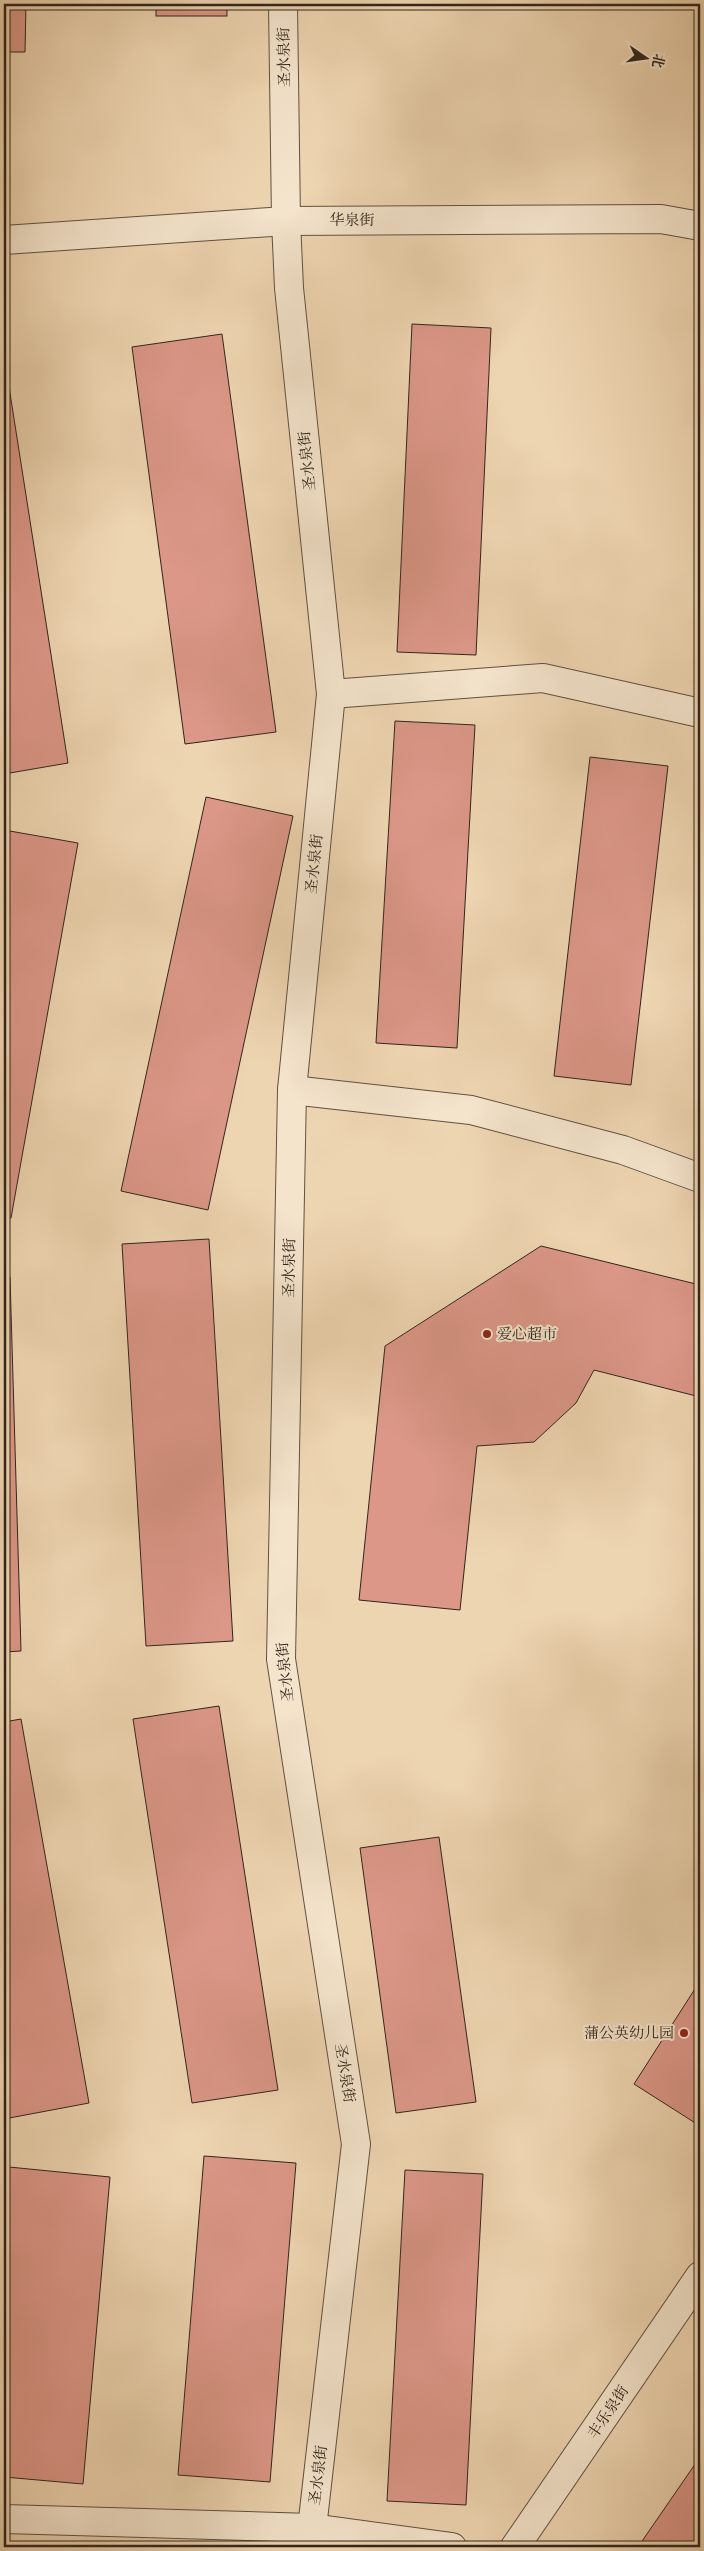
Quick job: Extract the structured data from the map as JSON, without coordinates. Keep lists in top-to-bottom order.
{
  "streets": {
    "street": ["圣水泉街", "华泉街", "丰乐泉街"]
  },
  "crossings": [
    ["圣水泉街", "华泉街"]
  ],
  "places": ["爱心超市", "蒲公英幼儿园"],
  "north": "right"
}
